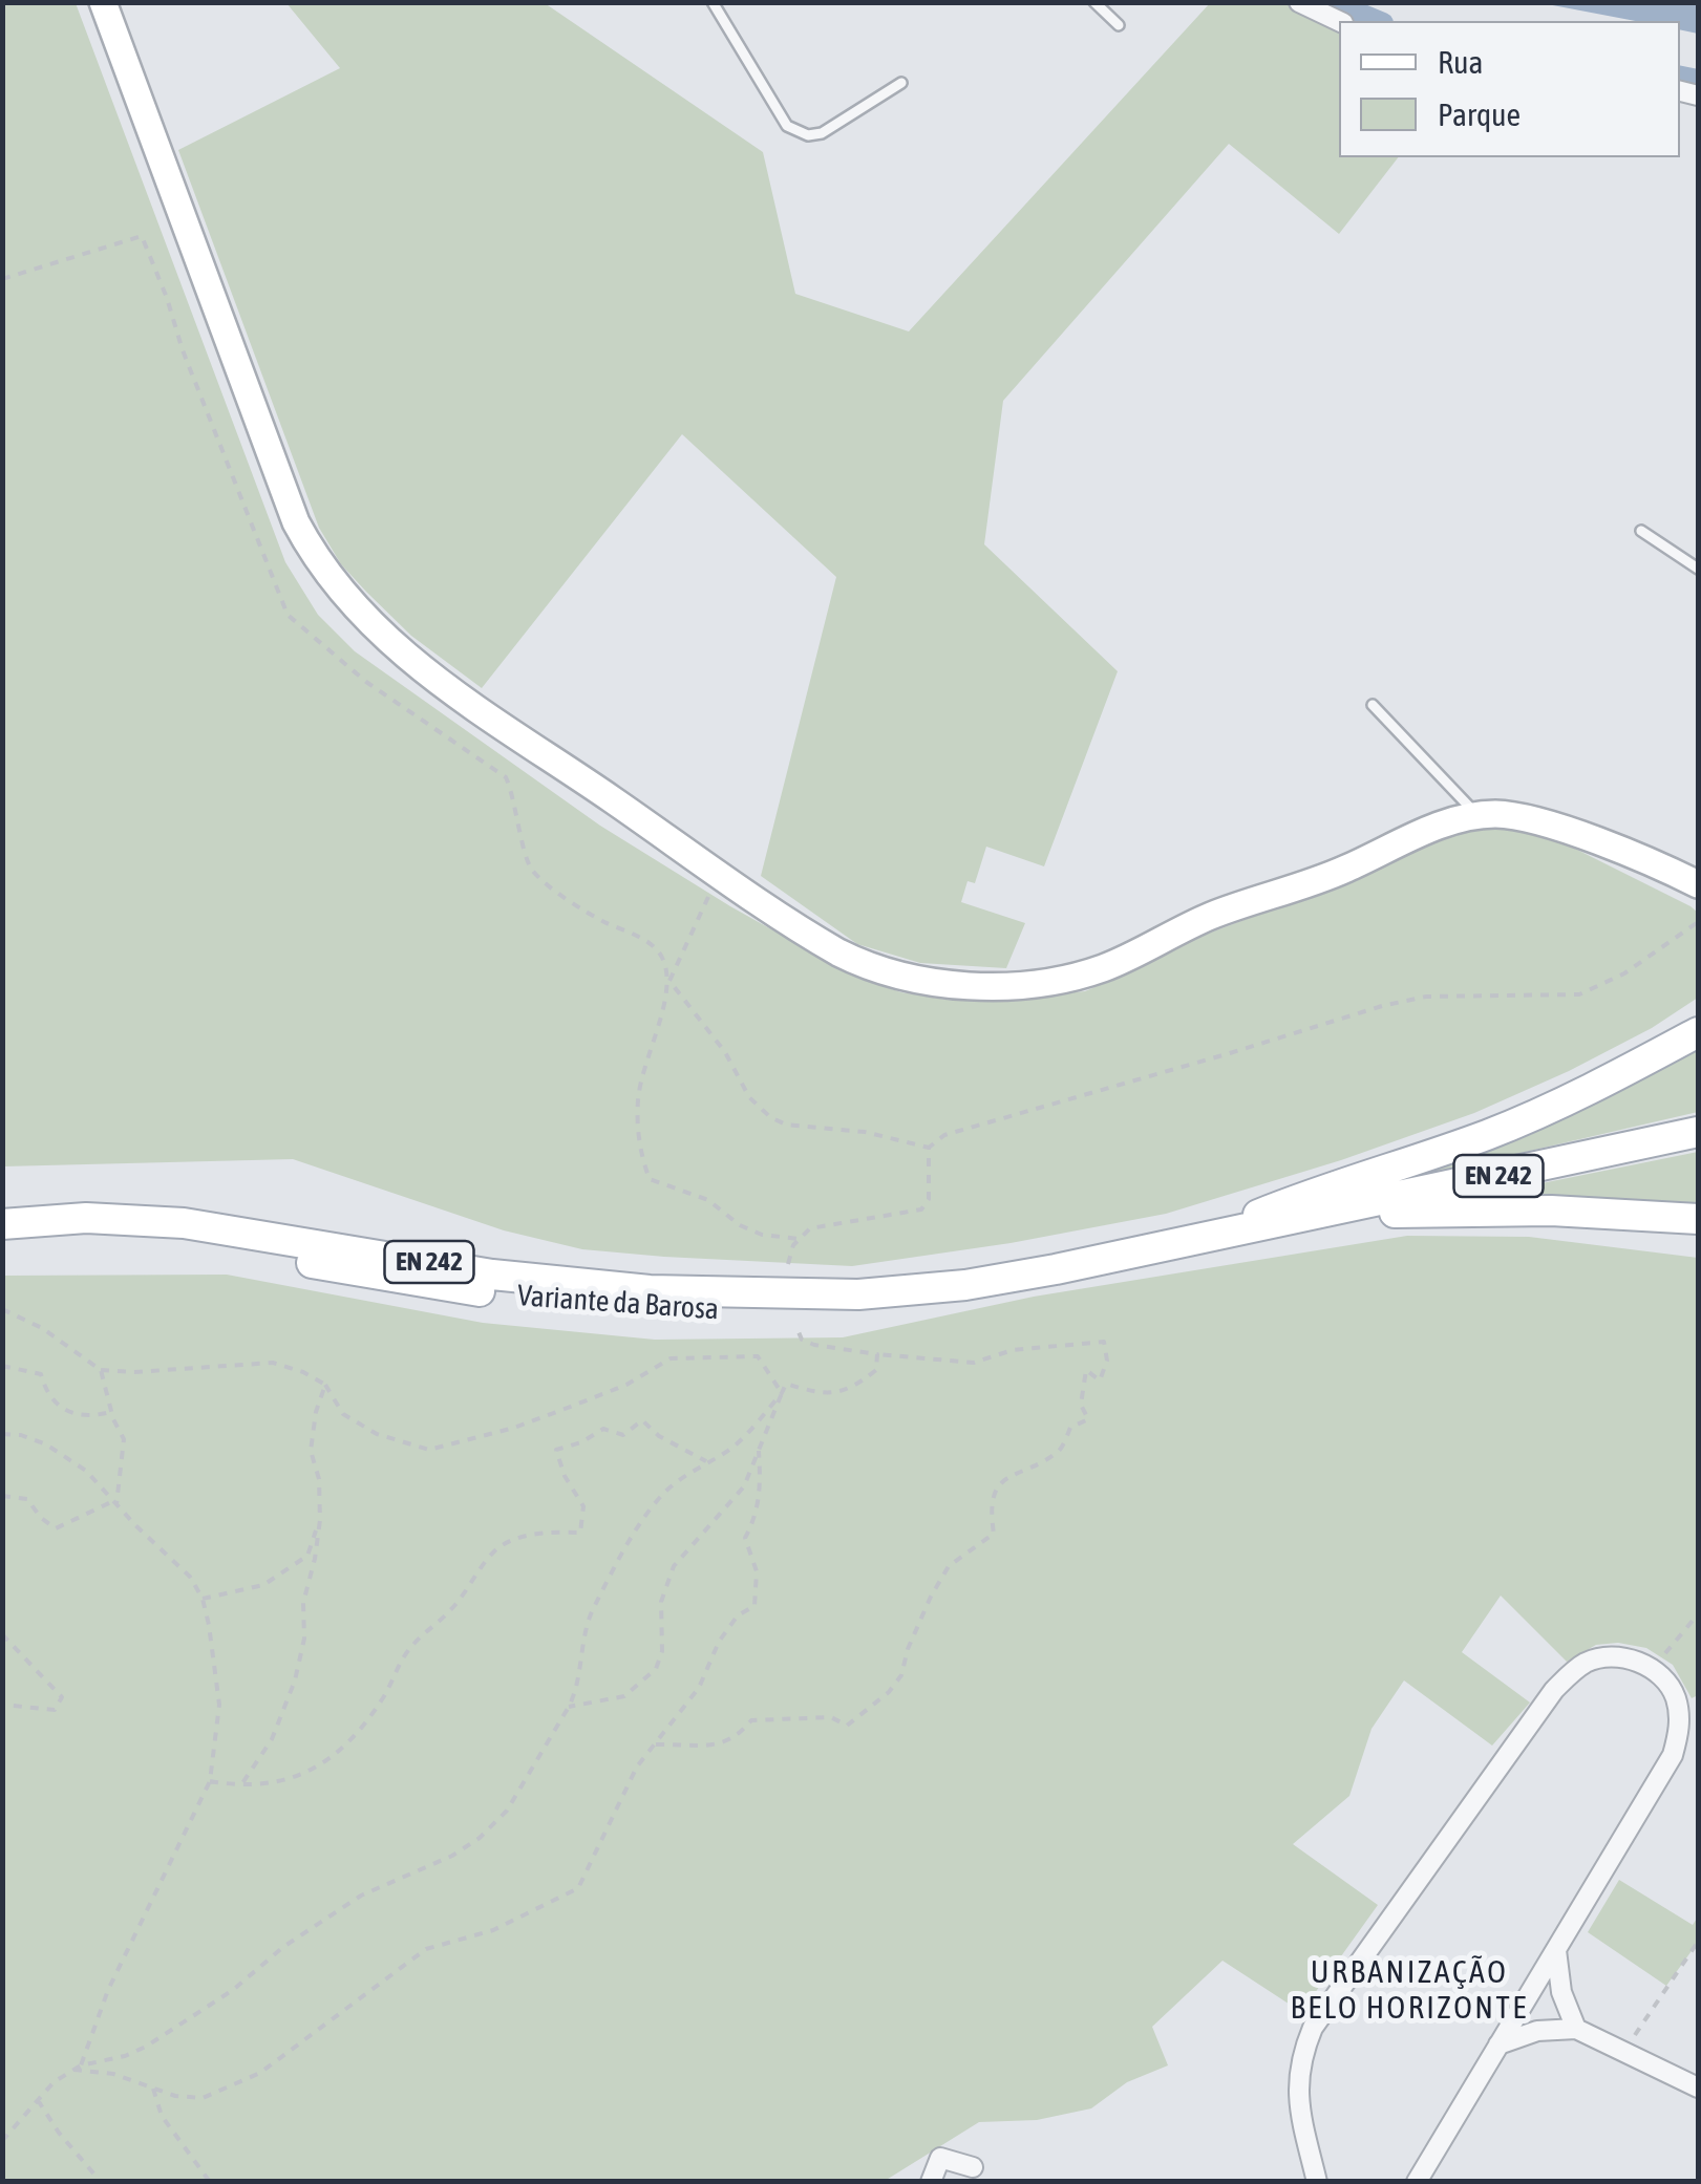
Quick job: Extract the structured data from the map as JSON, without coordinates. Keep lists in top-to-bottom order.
{
  "streets": {
    "main road": ["EN 242", "Variante da Barosa"]
  },
  "districts": ["URBANIZAÇÃO BELO HORIZONTE"],
  "legend": ["Rua", "Parque"]
}
